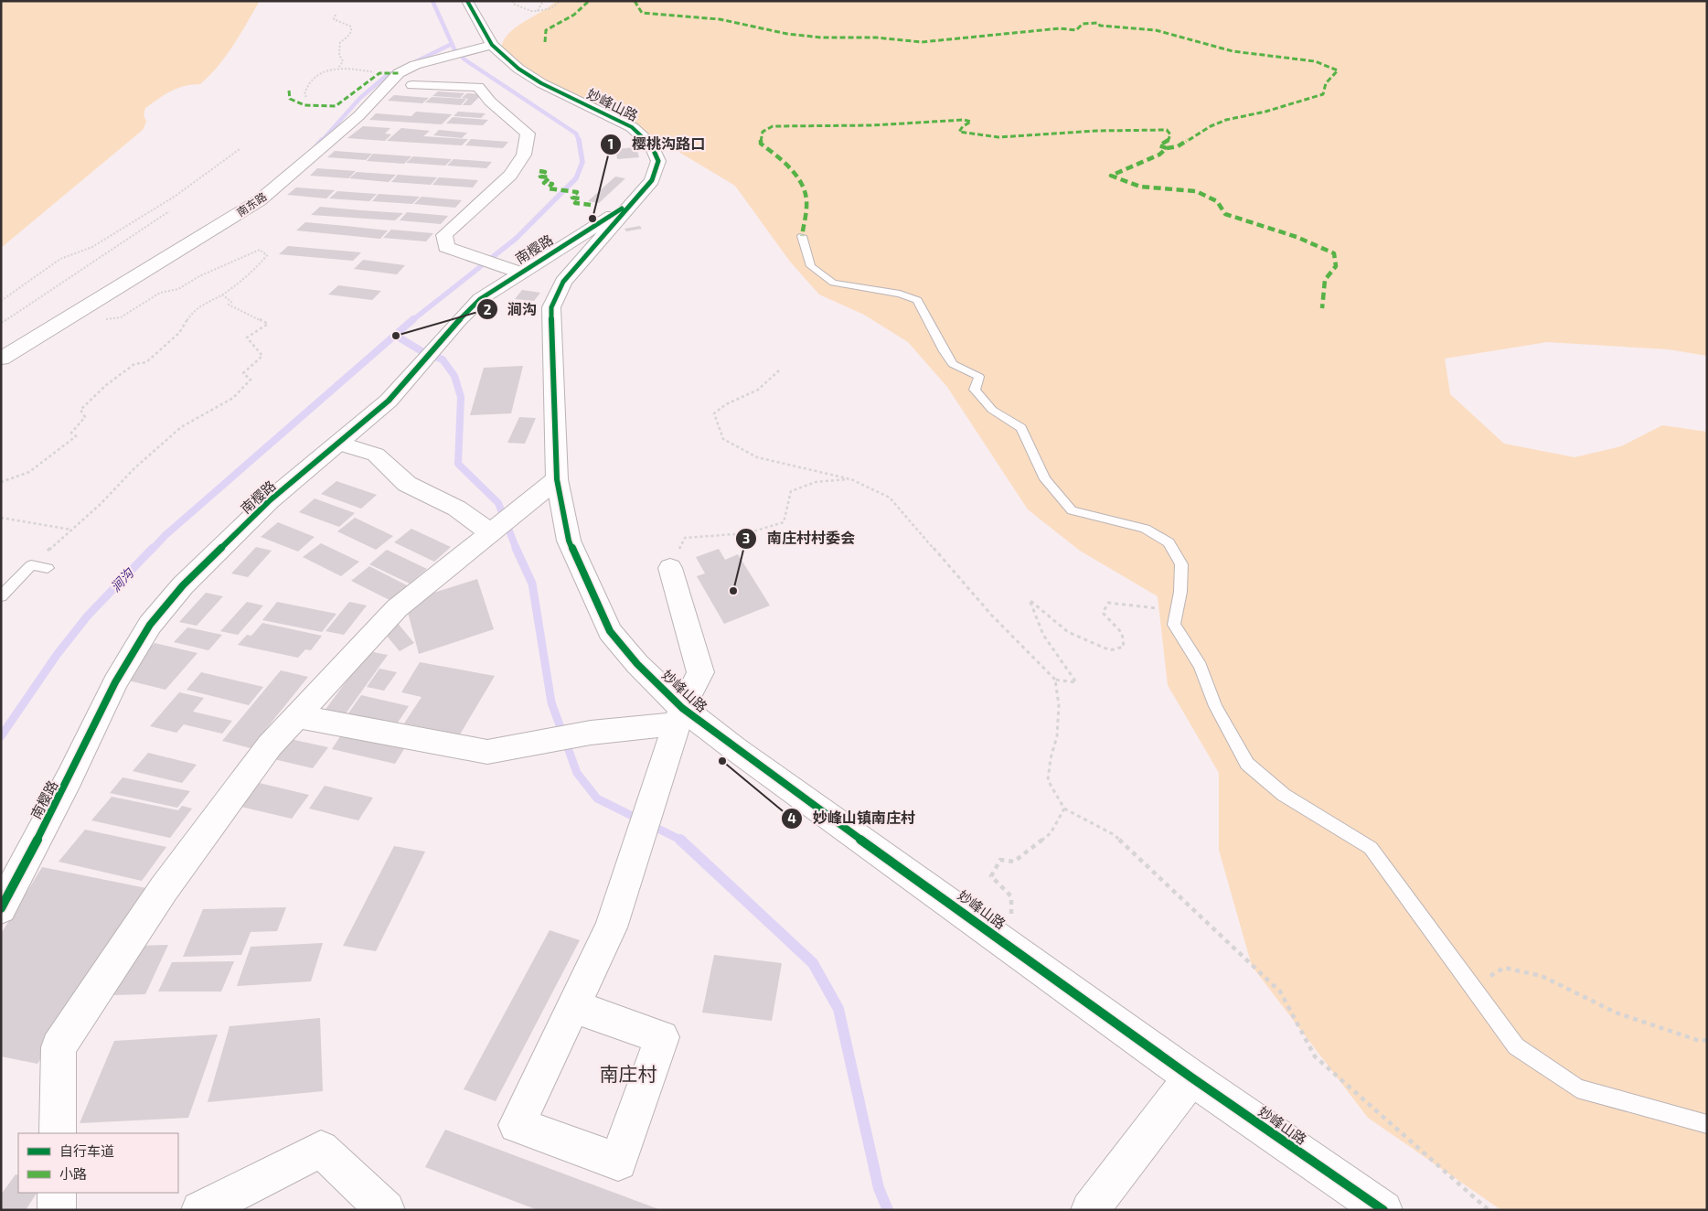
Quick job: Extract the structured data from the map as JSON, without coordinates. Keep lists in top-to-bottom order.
{
  "streets": {
    "street": ["妙峰山路", "南东路", "南樱路"]
  },
  "crossings": [
    ["妙峰山路", "南东路"],
    ["妙峰山路", "南樱路"]
  ],
  "districts": ["南庄村"],
  "water": ["涧沟"],
  "places": [
    "樱桃沟路口",
    "涧沟",
    "南庄村村委会",
    "妙峰山镇南庄村"
  ],
  "legend": ["自行车道", "小路"]
}
